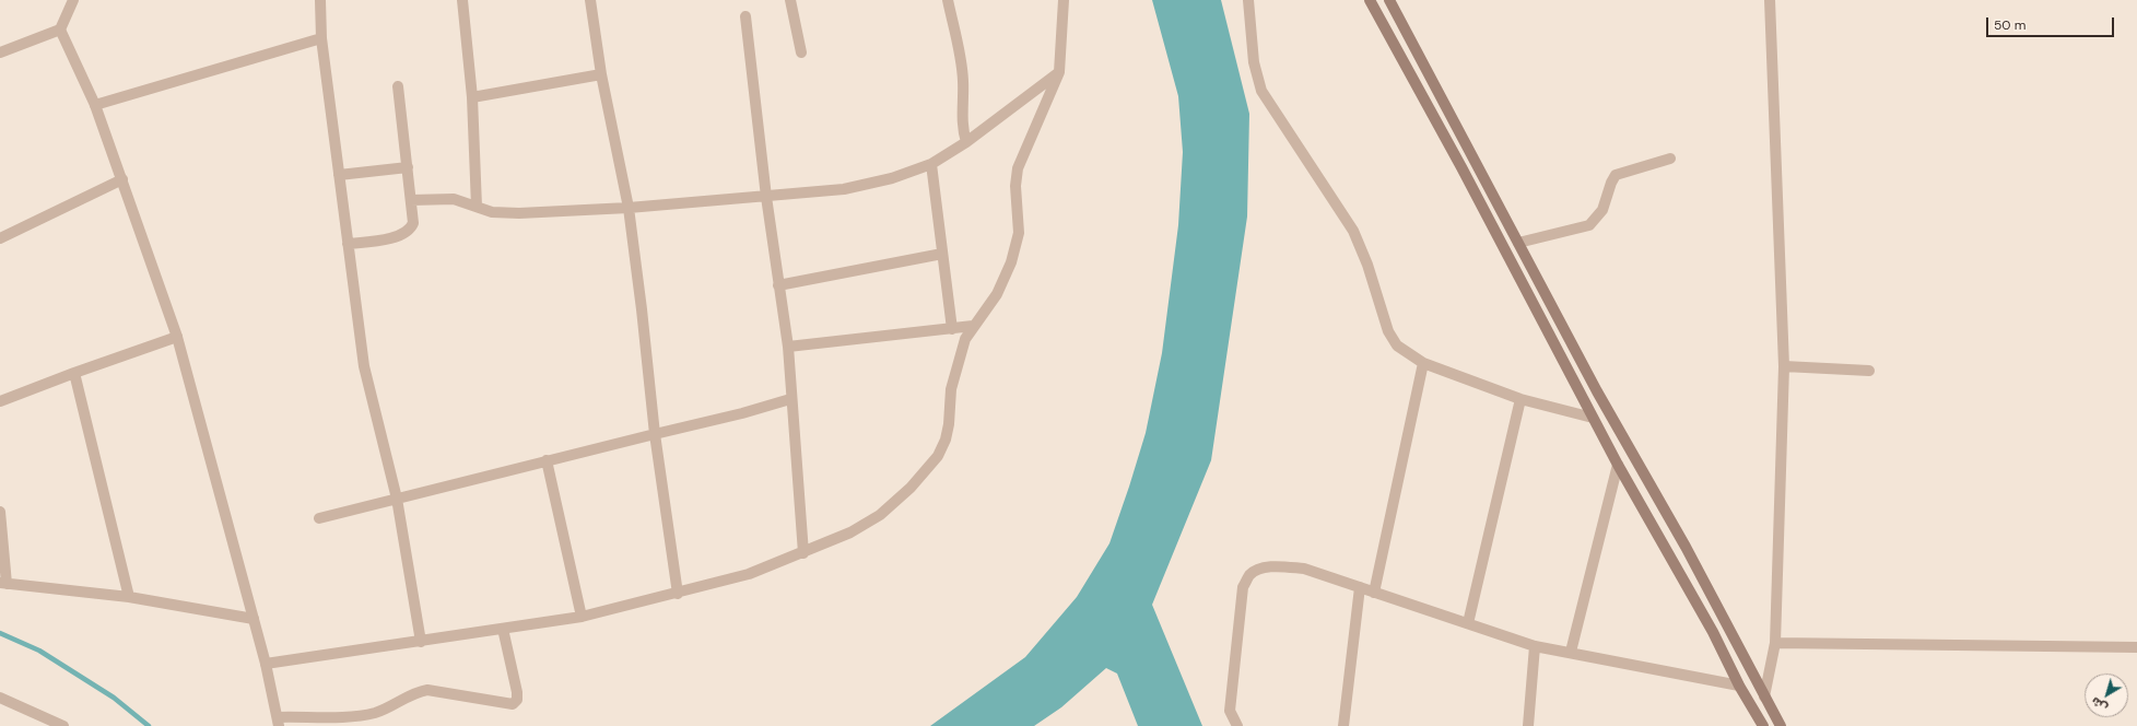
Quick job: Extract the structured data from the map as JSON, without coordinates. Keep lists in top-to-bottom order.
{
  "scale_bar": "50 m",
  "north": "bottom left"
}
